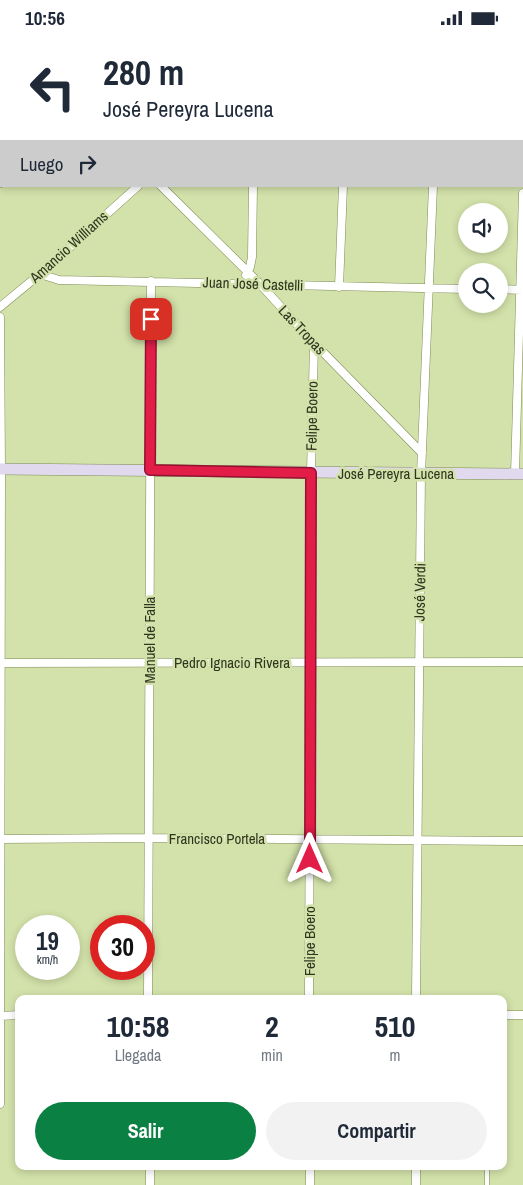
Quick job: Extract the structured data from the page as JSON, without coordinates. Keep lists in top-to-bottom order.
{
  "streets": {
    "street": [
      "Amancio Williams",
      "Juan José Castelli",
      "Las Tropas",
      "Felipe Boero",
      "José Pereyra Lucena",
      "José Verdi",
      "Manuel de Falla",
      "Pedro Ignacio Rivera",
      "Francisco Portela"
    ]
  },
  "crossings": [
    ["Amancio Williams", "Juan José Castelli"],
    ["Juan José Castelli", "Las Tropas"],
    ["Juan José Castelli", "José Verdi"],
    ["Juan José Castelli", "Manuel de Falla"],
    ["Las Tropas", "Felipe Boero"],
    ["Las Tropas", "José Verdi"],
    ["Felipe Boero", "José Pereyra Lucena"],
    ["Felipe Boero", "Pedro Ignacio Rivera"],
    ["Felipe Boero", "Francisco Portela"],
    ["José Pereyra Lucena", "José Verdi"],
    ["José Pereyra Lucena", "Manuel de Falla"],
    ["José Verdi", "Pedro Ignacio Rivera"],
    ["José Verdi", "Francisco Portela"],
    ["Manuel de Falla", "Pedro Ignacio Rivera"],
    ["Manuel de Falla", "Francisco Portela"]
  ],
  "page": {
    "status": "10:56",
    "turn": ["280 m", "José Pereyra Lucena"],
    "then": "Luego",
    "speed": "19 km/h",
    "limit": "30",
    "eta": [
      "10:58",
      "Llegada",
      "2",
      "min",
      "510",
      "m"
    ],
    "buttons": ["Salir", "Compartir"]
  }
}
